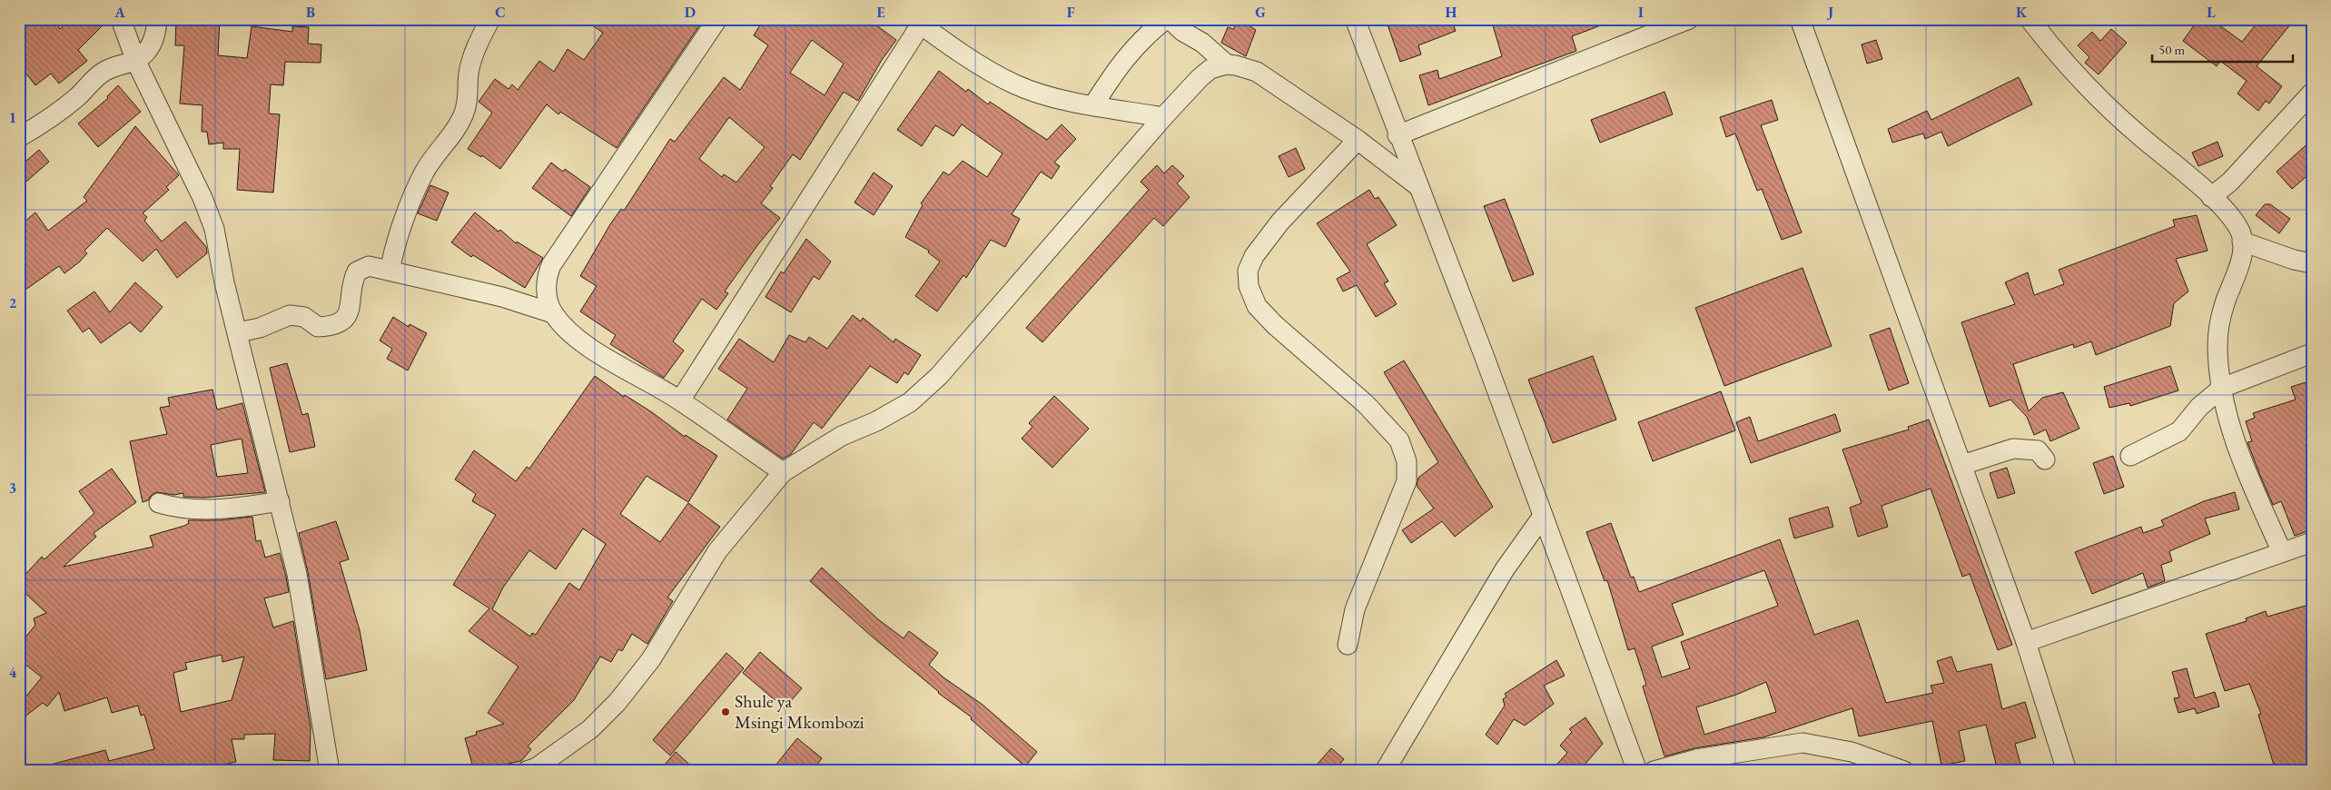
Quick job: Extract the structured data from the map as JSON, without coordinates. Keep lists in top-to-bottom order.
{
  "places": ["Shule ya Msingi Mkombozi"],
  "scale_bar": "50 m",
  "grid": {
    "columns": [
      "A",
      "B",
      "C",
      "D",
      "E",
      "F",
      "G",
      "H",
      "I",
      "J",
      "K",
      "L"
    ],
    "rows": [
      "1",
      "2",
      "3",
      "4"
    ]
  }
}
